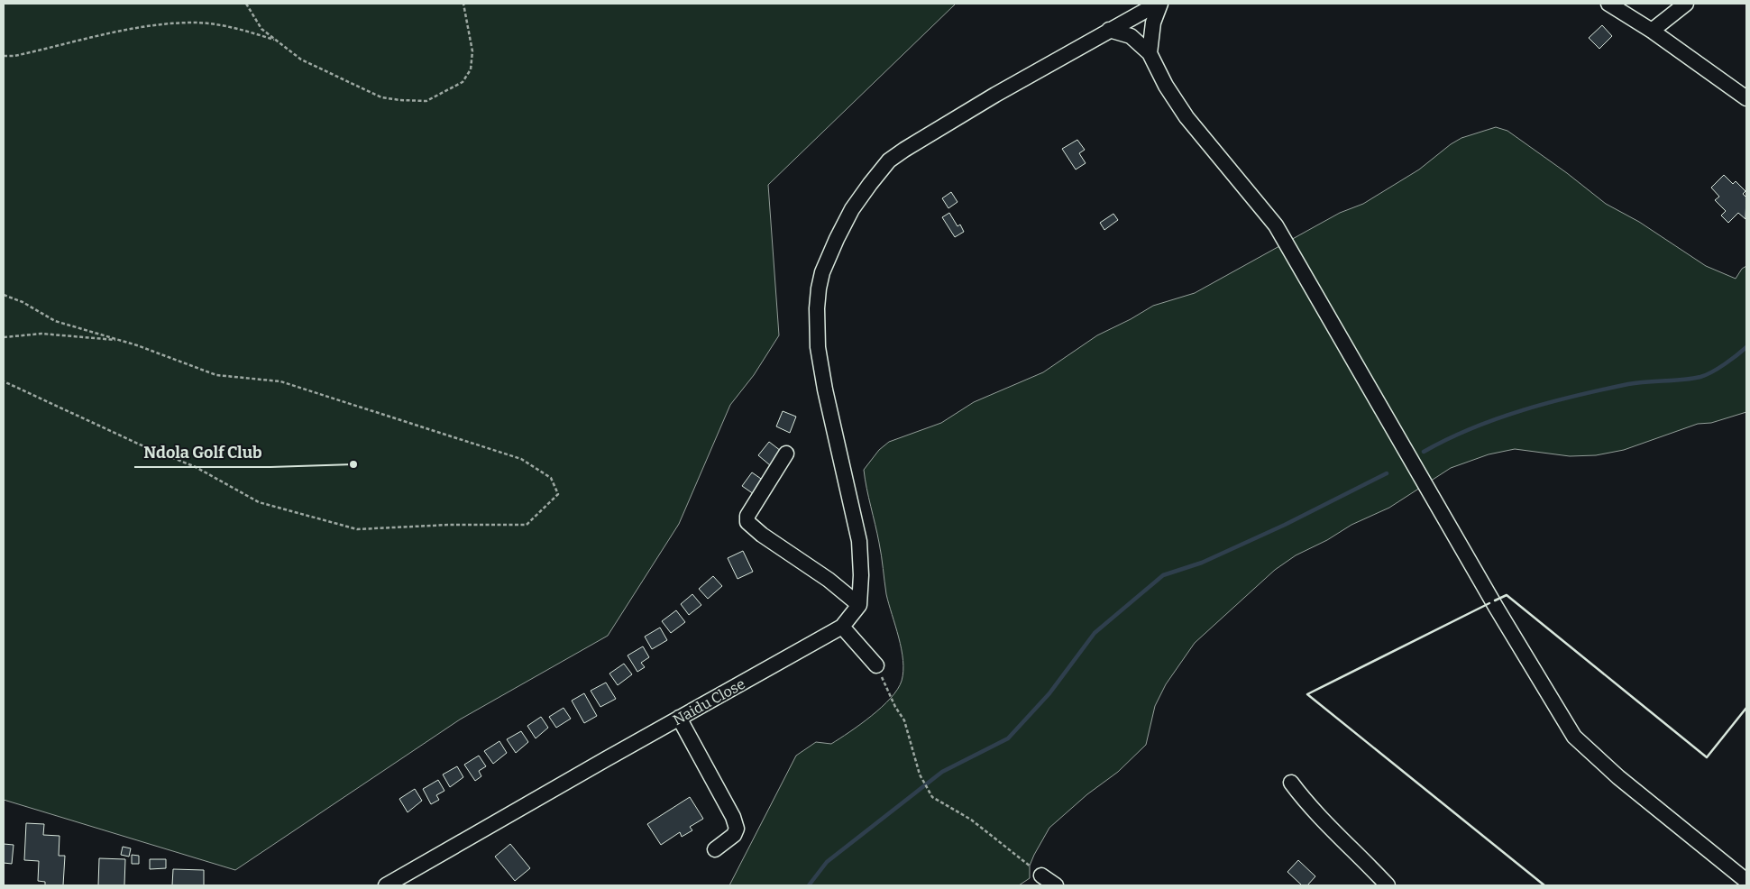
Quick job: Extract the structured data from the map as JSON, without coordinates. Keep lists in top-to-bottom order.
{
  "streets": {
    "street": ["Naidu Close"]
  },
  "places": ["Ndola Golf Club"]
}
